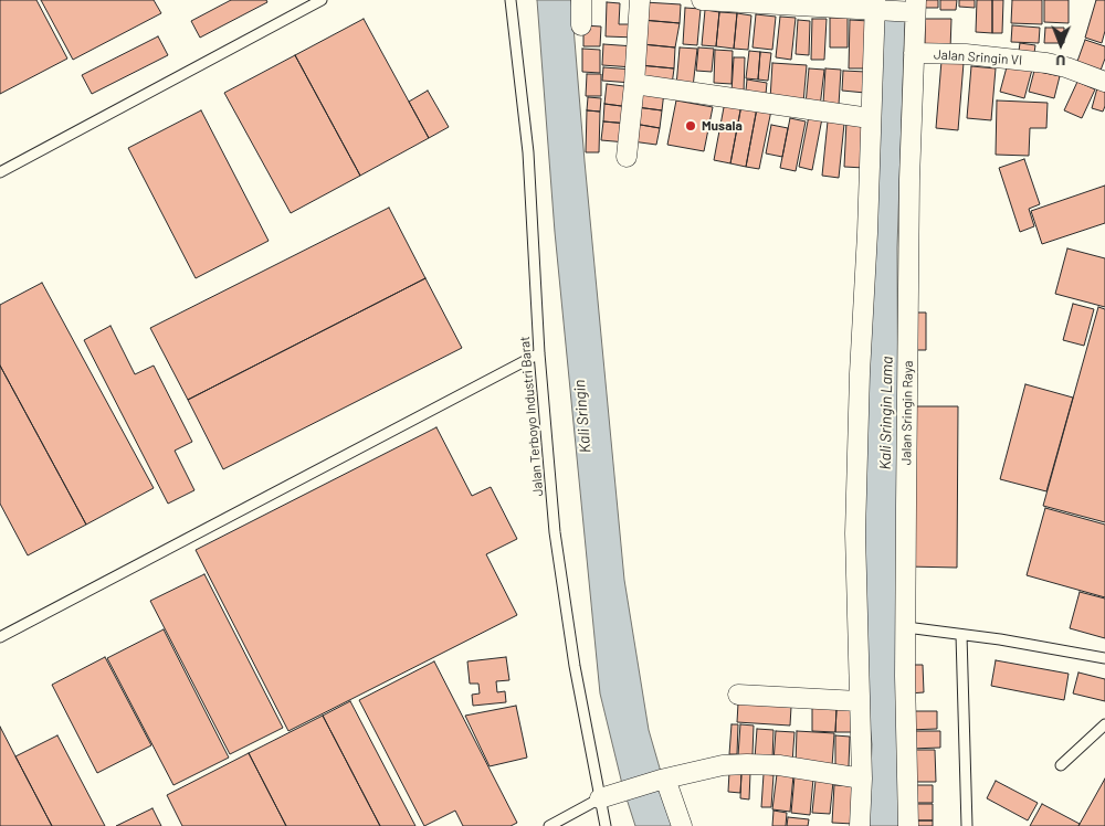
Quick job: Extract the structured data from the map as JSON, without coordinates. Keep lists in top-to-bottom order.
{
  "streets": {
    "street": ["Jalan Sringin VI", "Jalan Sringin Raya"],
    "lane": ["Jalan Terboyo Industri Barat"]
  },
  "crossings": [
    ["Jalan Sringin VI", "Jalan Sringin Raya"]
  ],
  "water": ["Kali Sringin Lama", "Kali Sringin"],
  "places": ["Musala"],
  "north": "bottom"
}
